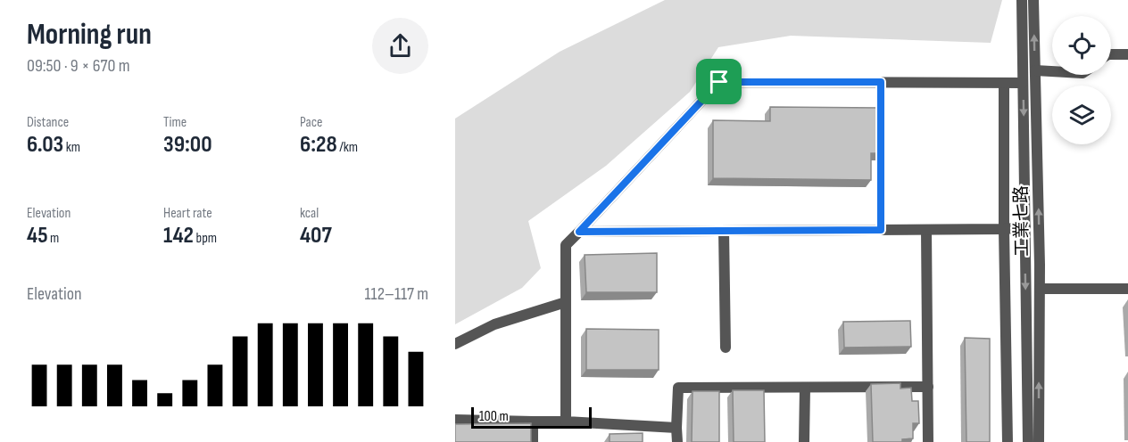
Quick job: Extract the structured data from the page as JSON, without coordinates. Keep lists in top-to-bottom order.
{
  "streets": {
    "street": ["工業七路"]
  },
  "scale_bar": "100 m",
  "page": {
    "heading": ["Morning run", "09:50 · 9 × 670 m"],
    "stats": [
      ["Distance", "6.03 km"],
      ["Time", "39:00"],
      ["Pace", "6:28 /km"],
      ["Elevation", "45 m"],
      ["Heart rate", "142 bpm"],
      ["kcal", "407"]
    ],
    "chart": ["Elevation", "112–117 m"],
    "scale": "100 m"
  }
}
